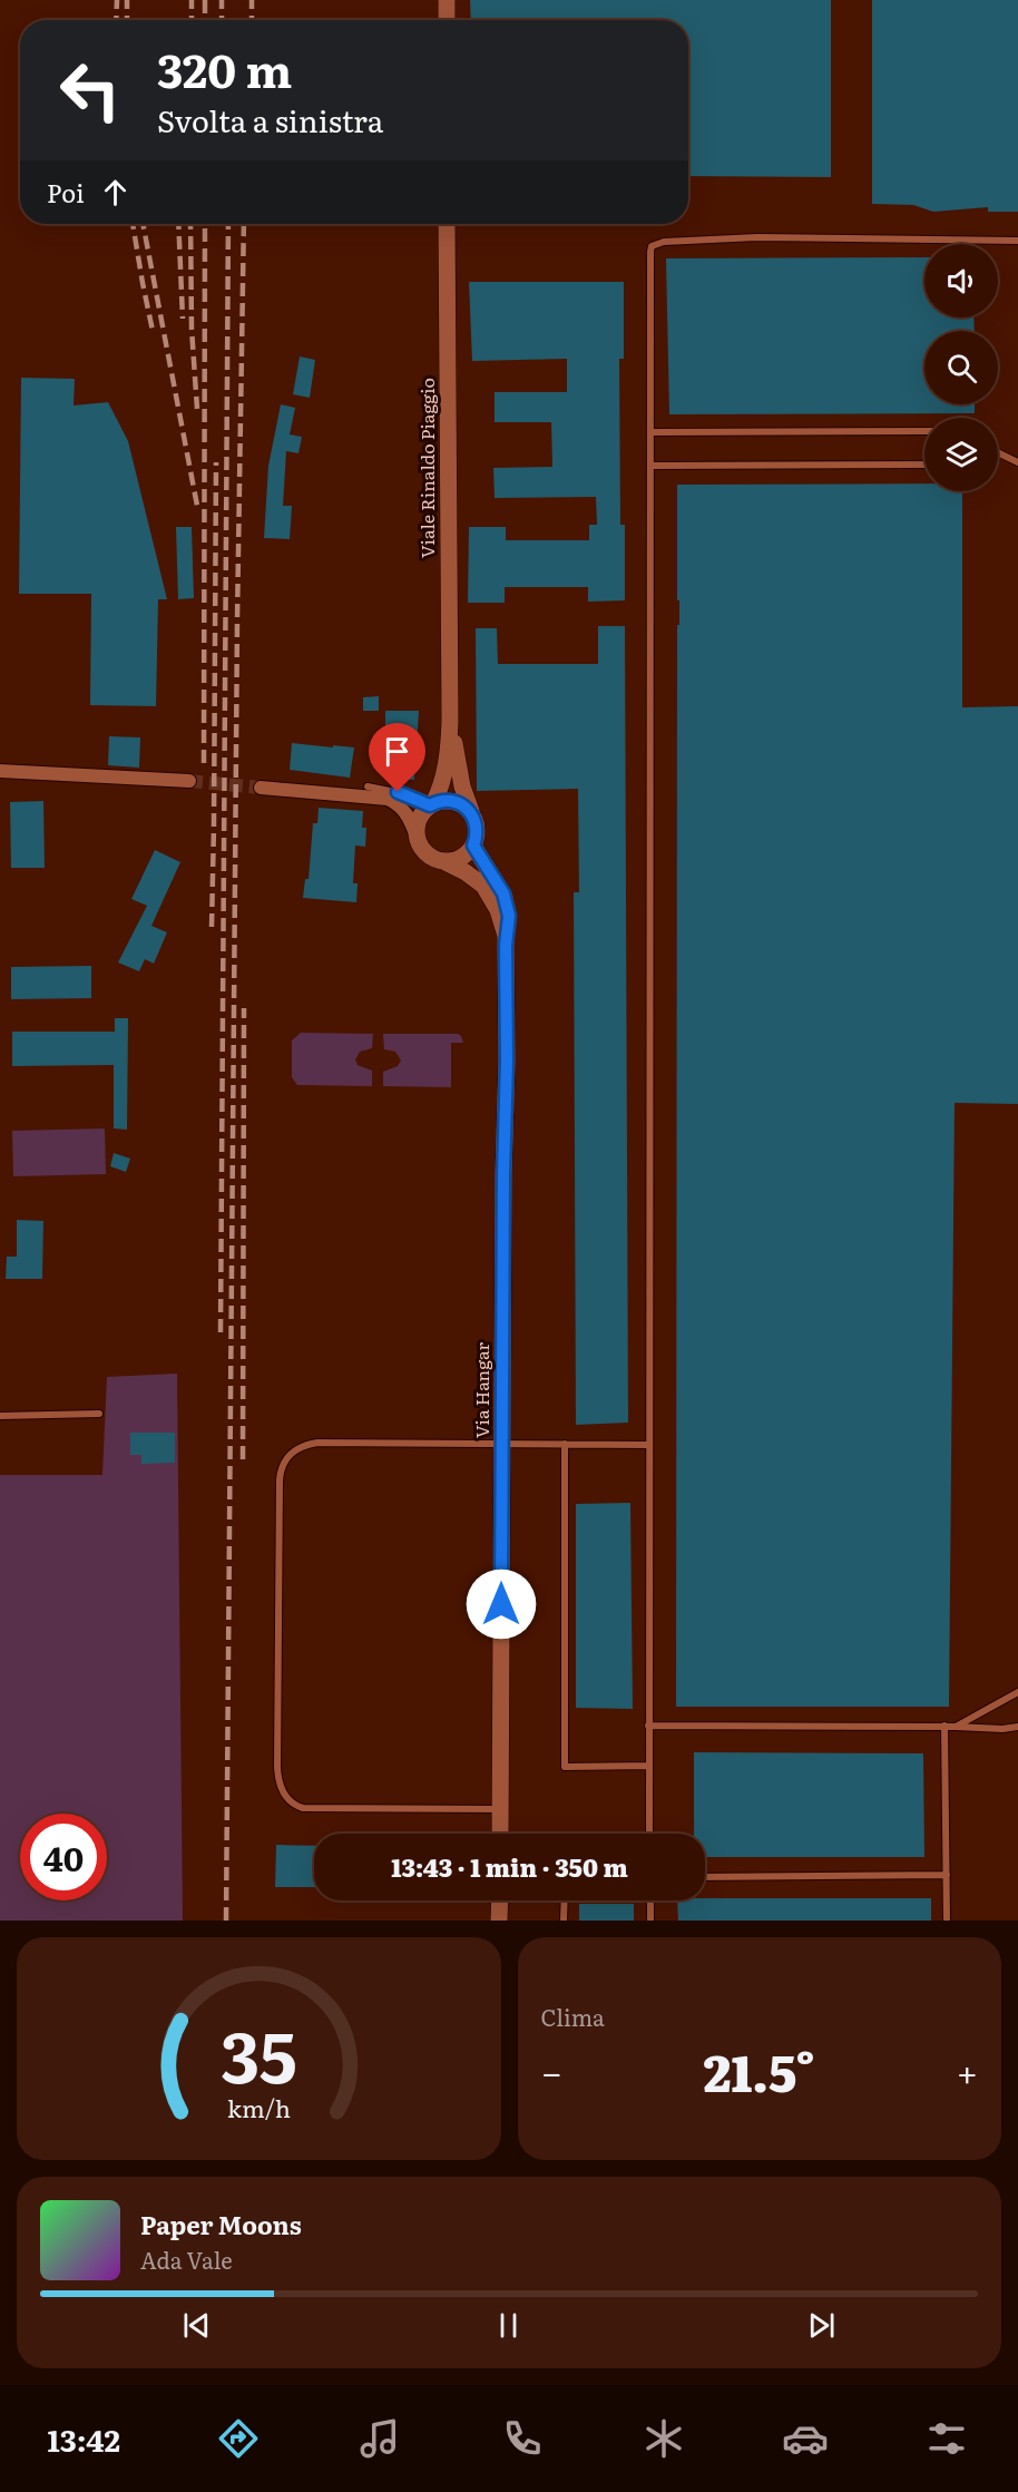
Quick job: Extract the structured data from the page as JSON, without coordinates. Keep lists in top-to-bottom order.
{
  "streets": {
    "street": ["Viale Rinaldo Piaggio", "Via Hangar"]
  },
  "crossings": [
    ["Viale Rinaldo Piaggio", "Via Hangar"]
  ],
  "page": {
    "turn": ["320 m", "Svolta a sinistra"],
    "then": "Poi",
    "limit": "40",
    "trip": "13:43 · 1 min · 350 m",
    "tile": "Clima",
    "heat": ["−", "21.5°", "+"],
    "song": ["Paper Moons", "Ada Vale"],
    "tabs": "13:42",
    "gauge": ["35", "km/h"]
  }
}
